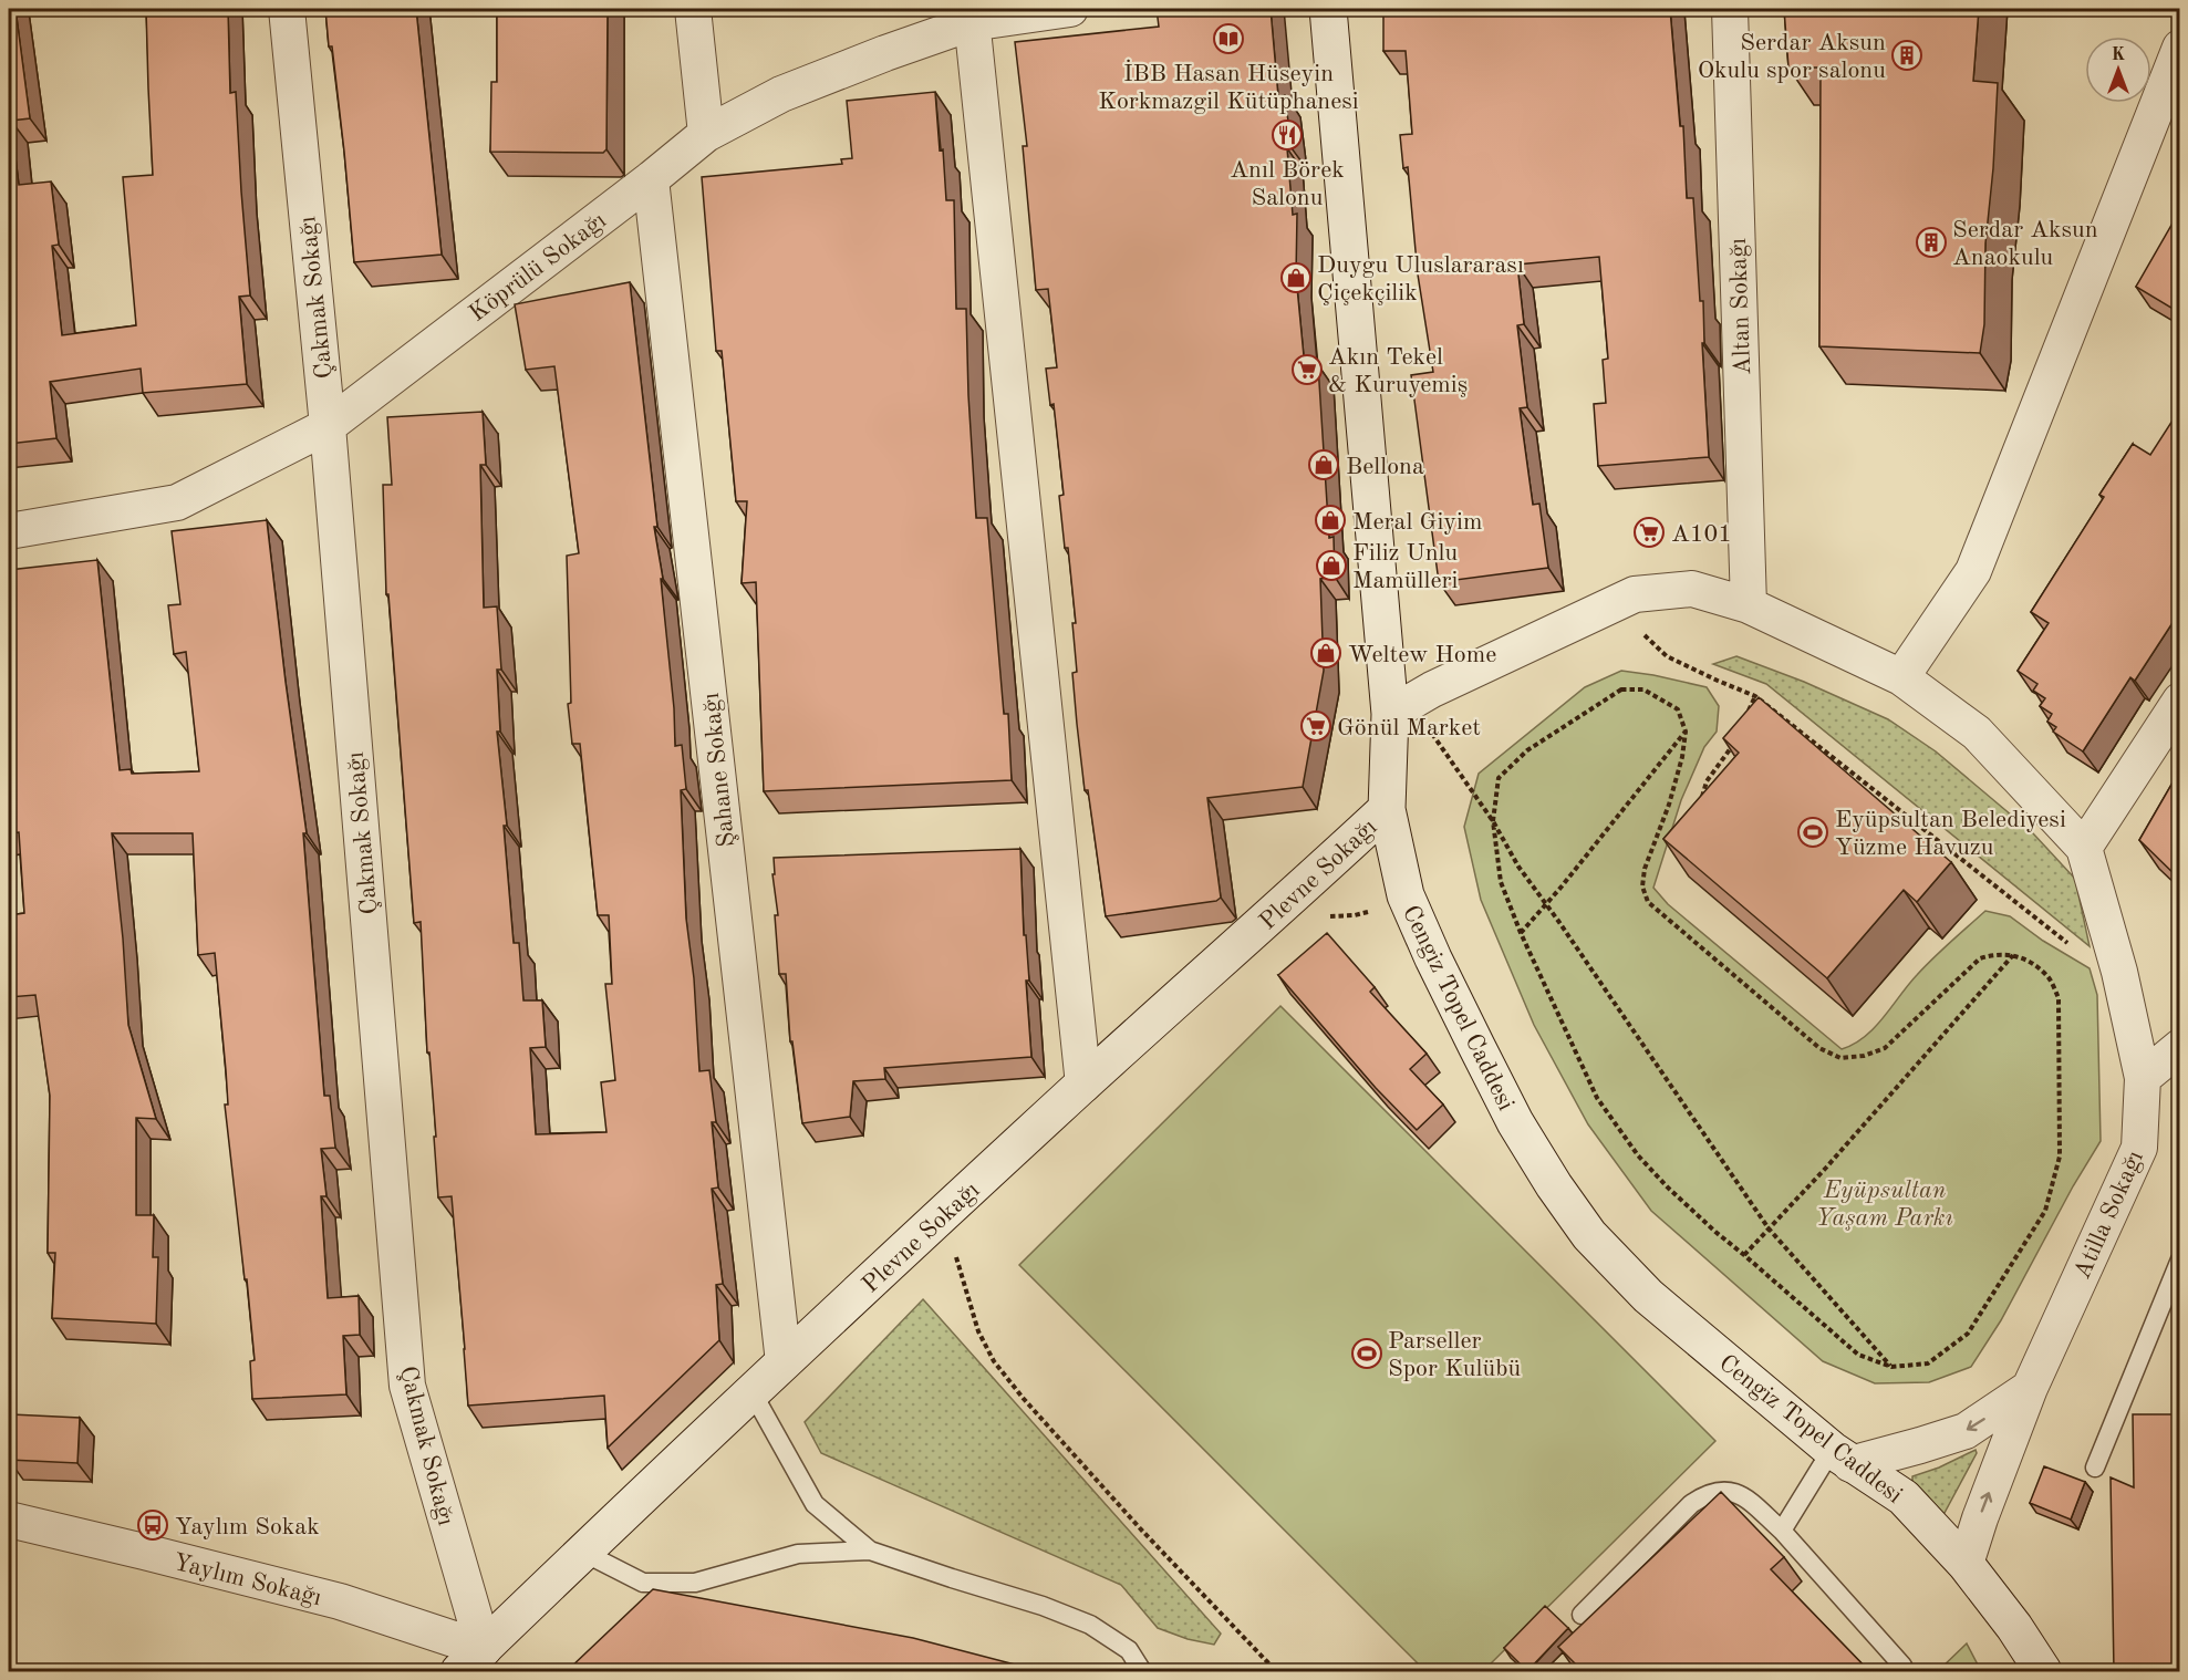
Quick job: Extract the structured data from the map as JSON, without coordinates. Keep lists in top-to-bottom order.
{
  "streets": {
    "main road": ["Plevne Sokağı", "Cengiz Topel Caddesi"],
    "street": [
      "Köprülü Sokağı",
      "Çakmak Sokağı",
      "Altan Sokağı",
      "Şahane Sokağı",
      "Atilla Sokağı",
      "Yaylım Sokağı"
    ]
  },
  "crossings": [
    ["Köprülü Sokağı", "Çakmak Sokağı"],
    ["Köprülü Sokağı", "Şahane Sokağı"],
    ["Çakmak Sokağı", "Plevne Sokağı"],
    ["Çakmak Sokağı", "Yaylım Sokağı"],
    ["Şahane Sokağı", "Plevne Sokağı"],
    ["Plevne Sokağı", "Cengiz Topel Caddesi"],
    ["Plevne Sokağı", "Yaylım Sokağı"],
    ["Cengiz Topel Caddesi", "Atilla Sokağı"]
  ],
  "parks": ["Eyüpsultan Yaşam Parkı"],
  "places": {
    "library": ["İBB Hasan Hüseyin Korkmazgil Kütüphanesi"],
    "building": ["Serdar Aksun Okulu spor salonu", "Serdar Aksun Anaokulu"],
    "restaurant": ["Anıl Börek Salonu"],
    "shop": [
      "Duygu Uluslararası Çiçekçilik",
      "Bellona",
      "Meral Giyim",
      "Filiz Unlu Mamülleri",
      "Weltew Home"
    ],
    "supermarket": ["Akın Tekel & Kuruyemiş", "A101", "Gönül Market"],
    "sports": ["Eyüpsultan Belediyesi Yüzme Havuzu", "Parseller Spor Kulübü"],
    "bus stop": ["Yaylım Sokak"]
  },
  "north": "top"
}
